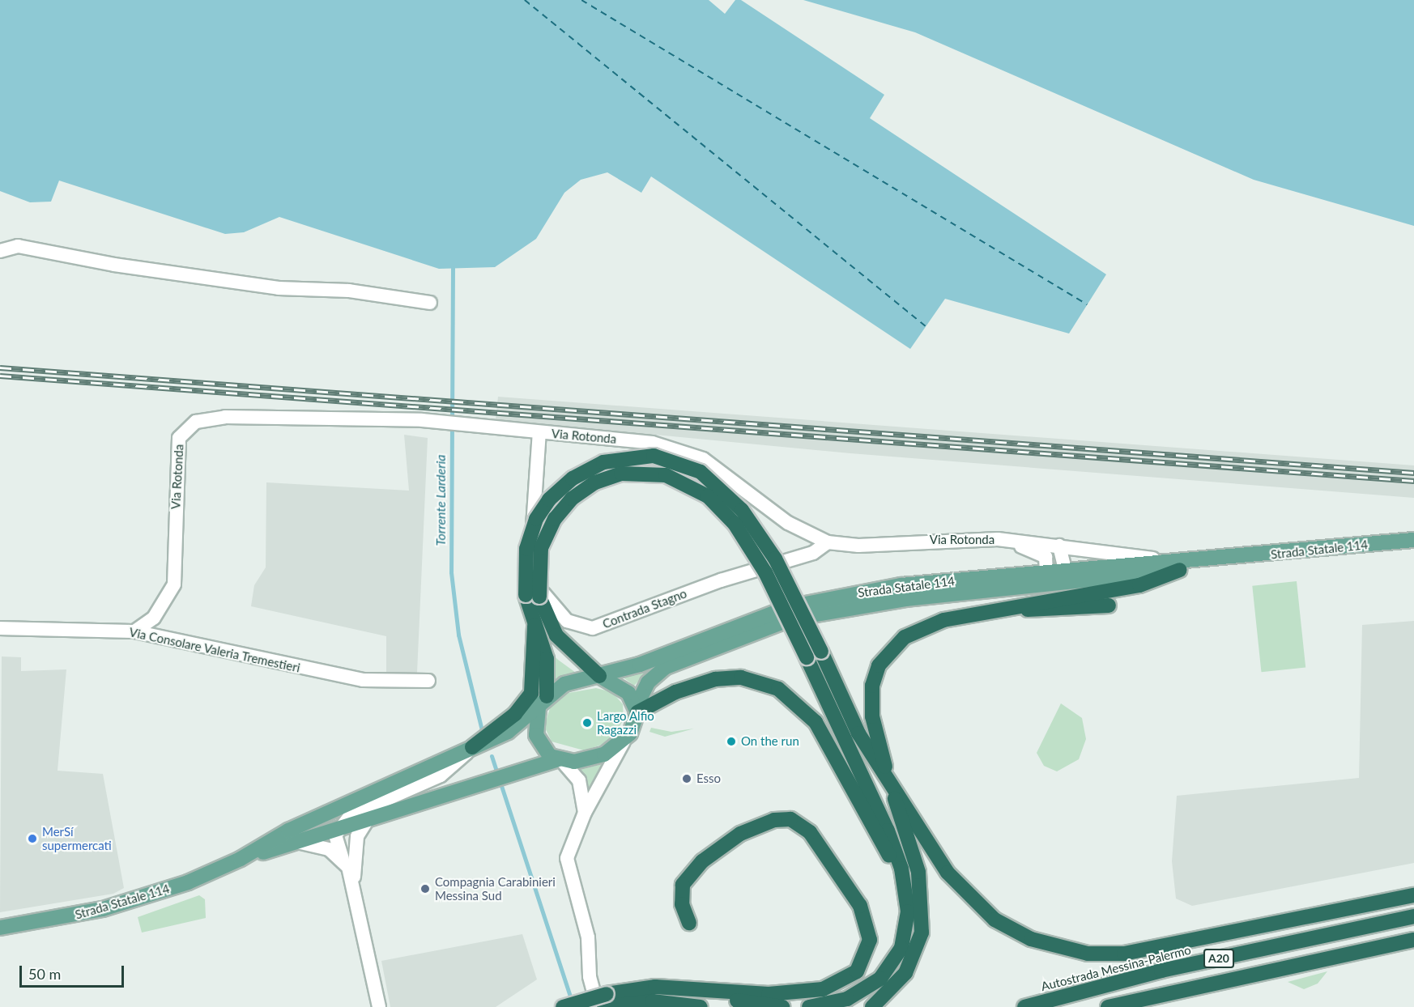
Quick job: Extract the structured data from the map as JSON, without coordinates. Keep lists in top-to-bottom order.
{
  "streets": {
    "highway": ["A20", "Autostrada Messina-Palermo"],
    "main road": ["Strada Statale 114"],
    "street": ["Via Rotonda", "Contrada Stagno", "Via Consolare Valeria Tremestieri"]
  },
  "crossings": [
    ["Via Rotonda", "Strada Statale 114"],
    ["Via Rotonda", "Contrada Stagno"],
    ["Via Rotonda", "Via Consolare Valeria Tremestieri"]
  ],
  "water": ["Torrente Larderia"],
  "places": [
    "Largo Alfio Ragazzi",
    "On the run",
    "Esso",
    "MerSí supermercati",
    "Compagnia Carabinieri Messina Sud"
  ],
  "scale_bar": "50 m"
}
